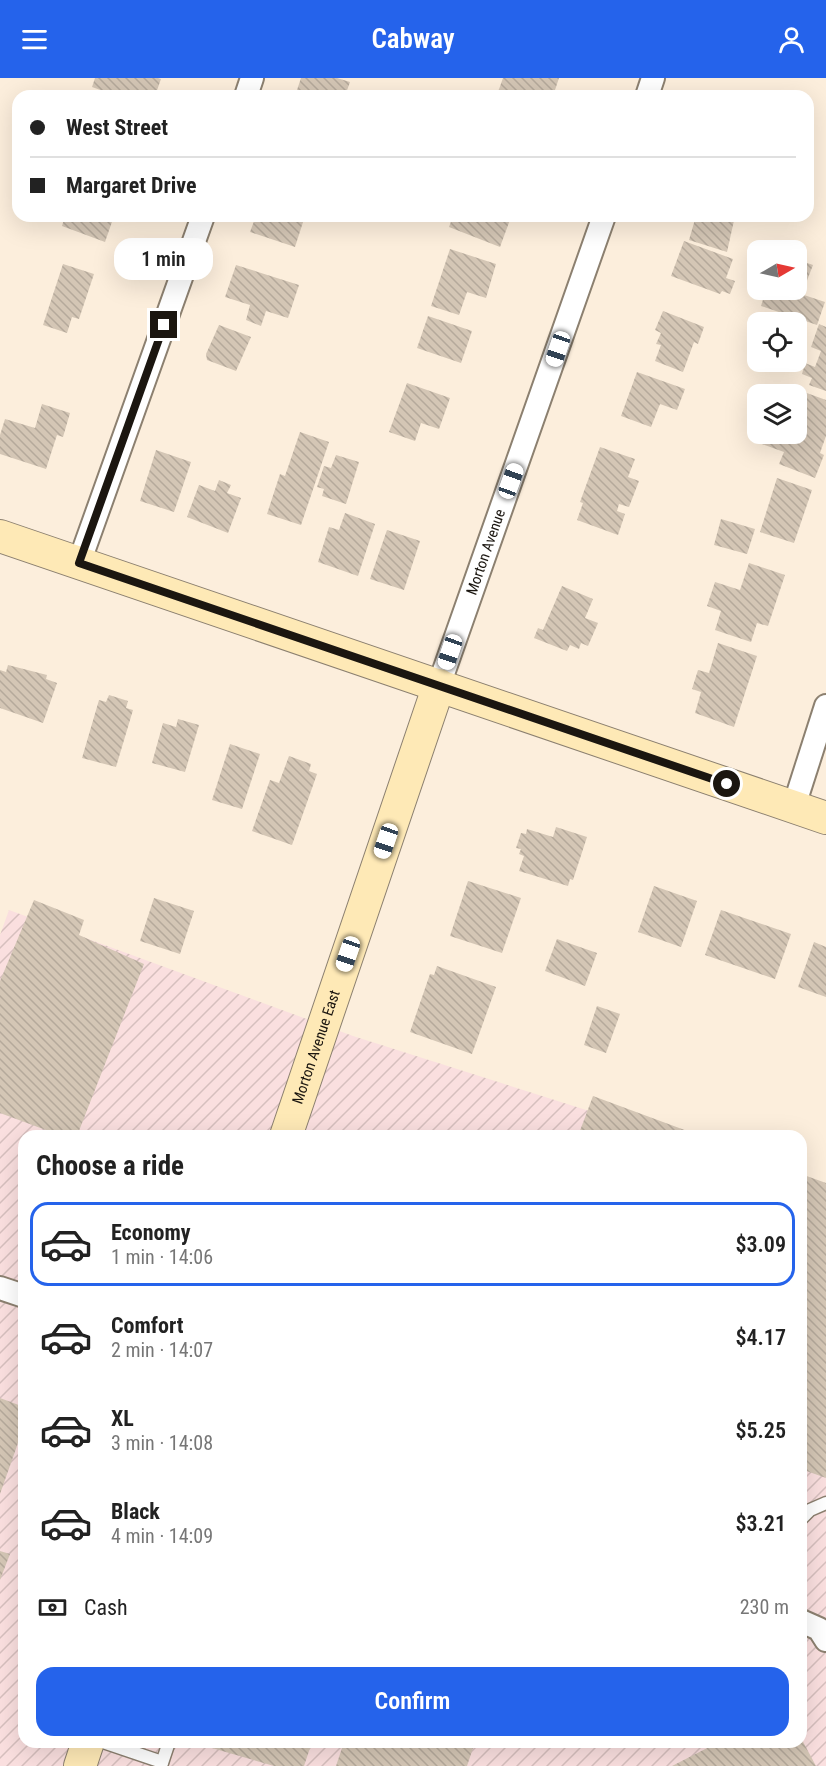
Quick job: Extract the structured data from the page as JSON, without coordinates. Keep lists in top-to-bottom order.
{
  "streets": {
    "main road": ["Morton Avenue East"],
    "street": ["Morton Avenue"]
  },
  "crossings": [
    ["Morton Avenue", "Morton Avenue East"]
  ],
  "north": "right",
  "page": {
    "header": "Cabway",
    "banner": ["West Street", "Margaret Drive"],
    "bubble": "1 min",
    "heading": "Choose a ride",
    "list": [
      {
        "name": "Economy",
        "note": "1 min · 14:06",
        "value": "$3.09"
      },
      {
        "name": "Comfort",
        "note": "2 min · 14:07",
        "value": "$4.17"
      },
      {
        "name": "XL",
        "note": "3 min · 14:08",
        "value": "$5.25"
      },
      {
        "name": "Black",
        "note": "4 min · 14:09",
        "value": "$3.21"
      }
    ],
    "pay": ["Cash", "230 m"],
    "buttons": "Confirm"
  }
}
